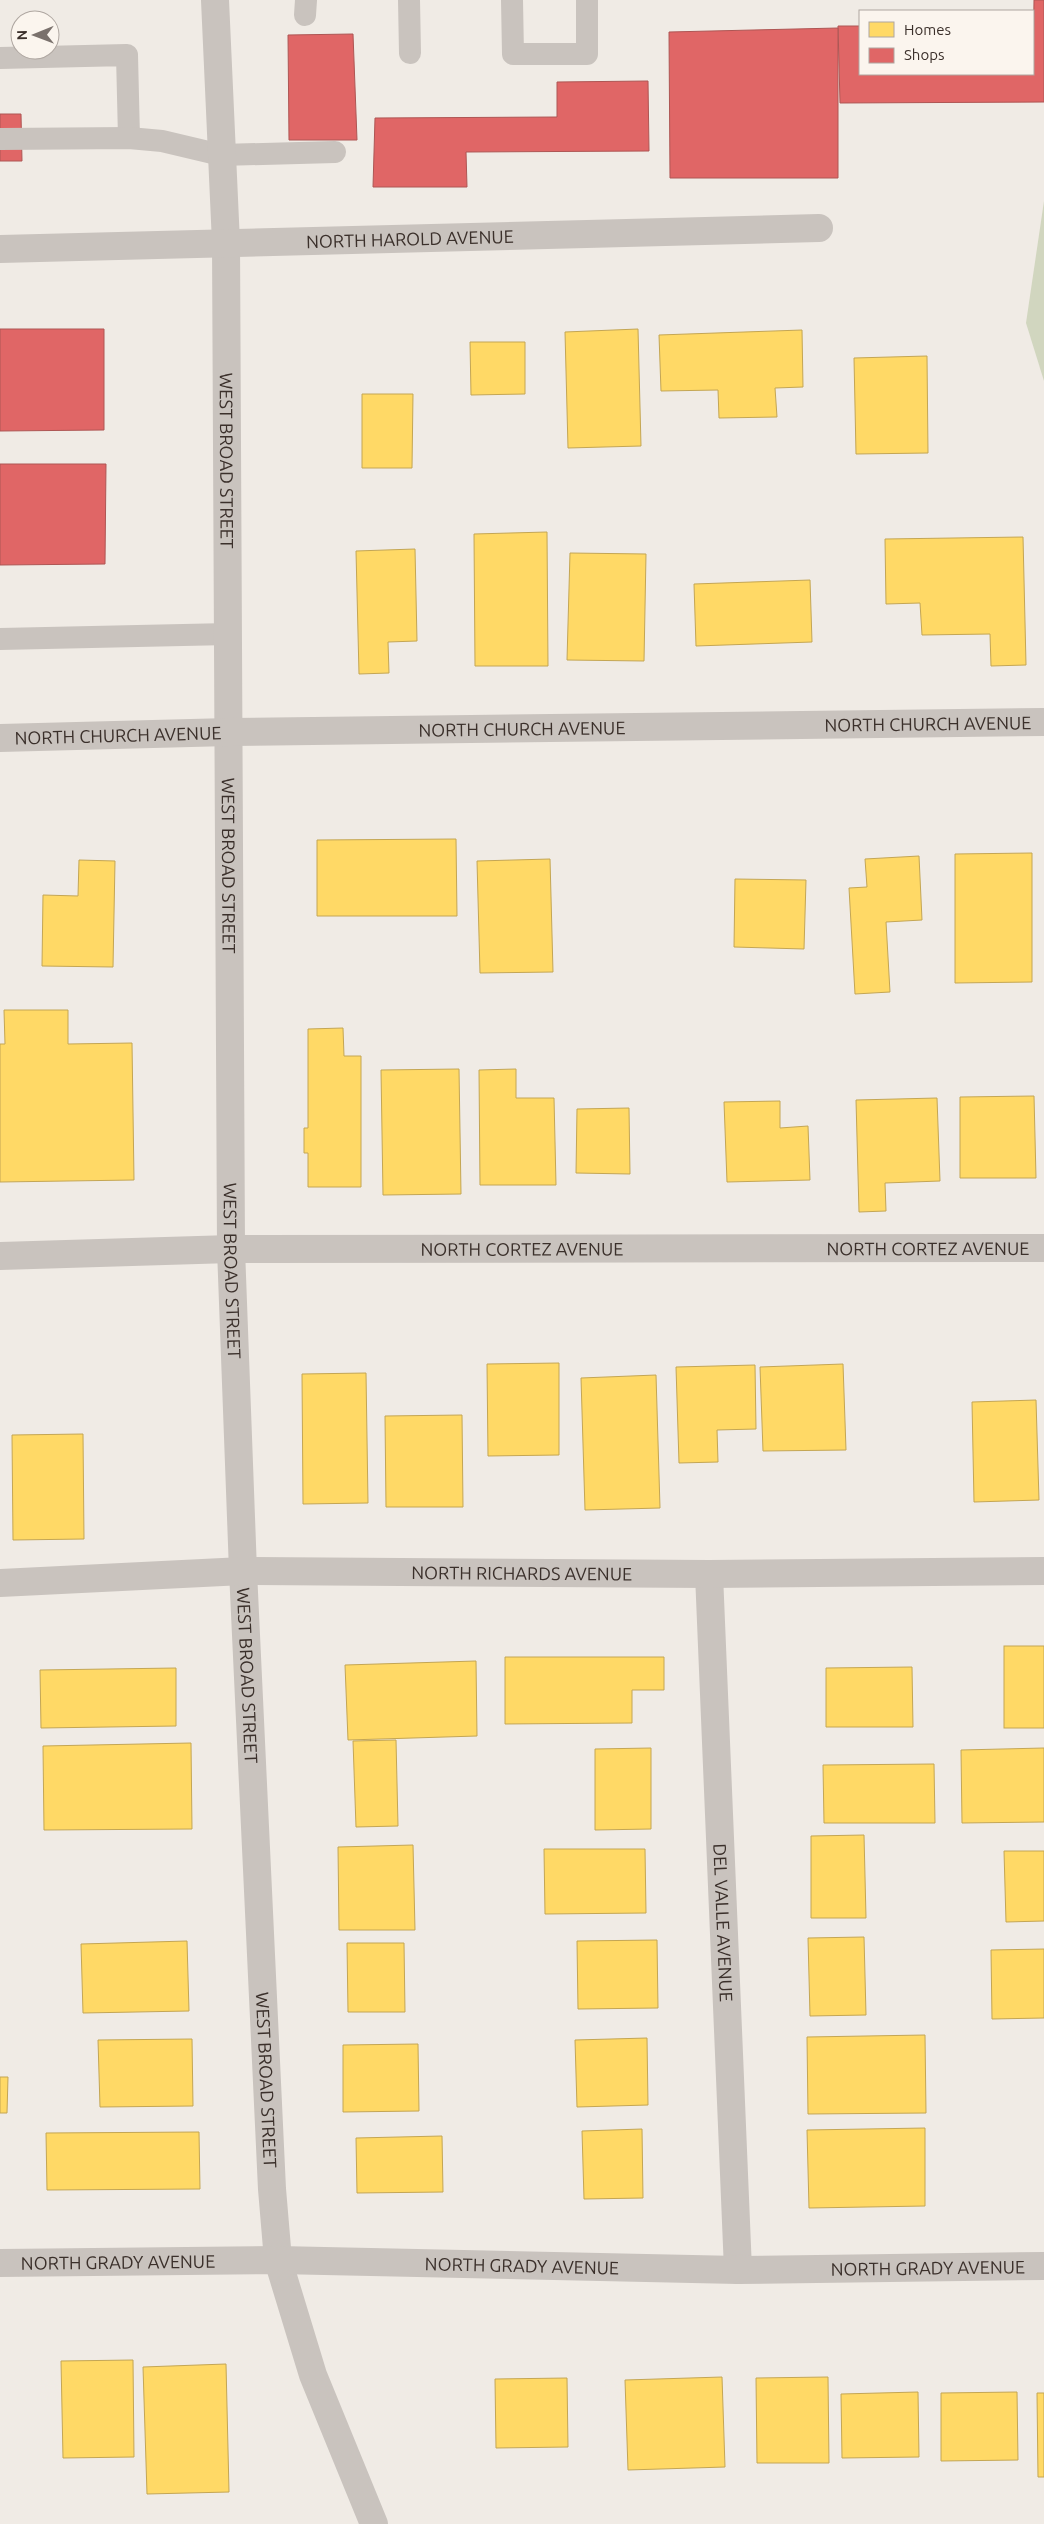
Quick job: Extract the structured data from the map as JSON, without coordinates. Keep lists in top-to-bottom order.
{
  "streets": {
    "street": [
      "NORTH HAROLD AVENUE",
      "WEST BROAD STREET",
      "NORTH CHURCH AVENUE",
      "NORTH CORTEZ AVENUE",
      "NORTH RICHARDS AVENUE",
      "DEL VALLE AVENUE",
      "NORTH GRADY AVENUE"
    ]
  },
  "crossings": [
    ["NORTH HAROLD AVENUE", "WEST BROAD STREET"],
    ["WEST BROAD STREET", "NORTH CHURCH AVENUE"],
    ["WEST BROAD STREET", "NORTH CORTEZ AVENUE"],
    ["WEST BROAD STREET", "NORTH RICHARDS AVENUE"],
    ["WEST BROAD STREET", "NORTH GRADY AVENUE"],
    ["NORTH RICHARDS AVENUE", "DEL VALLE AVENUE"],
    ["DEL VALLE AVENUE", "NORTH GRADY AVENUE"]
  ],
  "legend": ["Homes", "Shops"],
  "north": "left"
}
